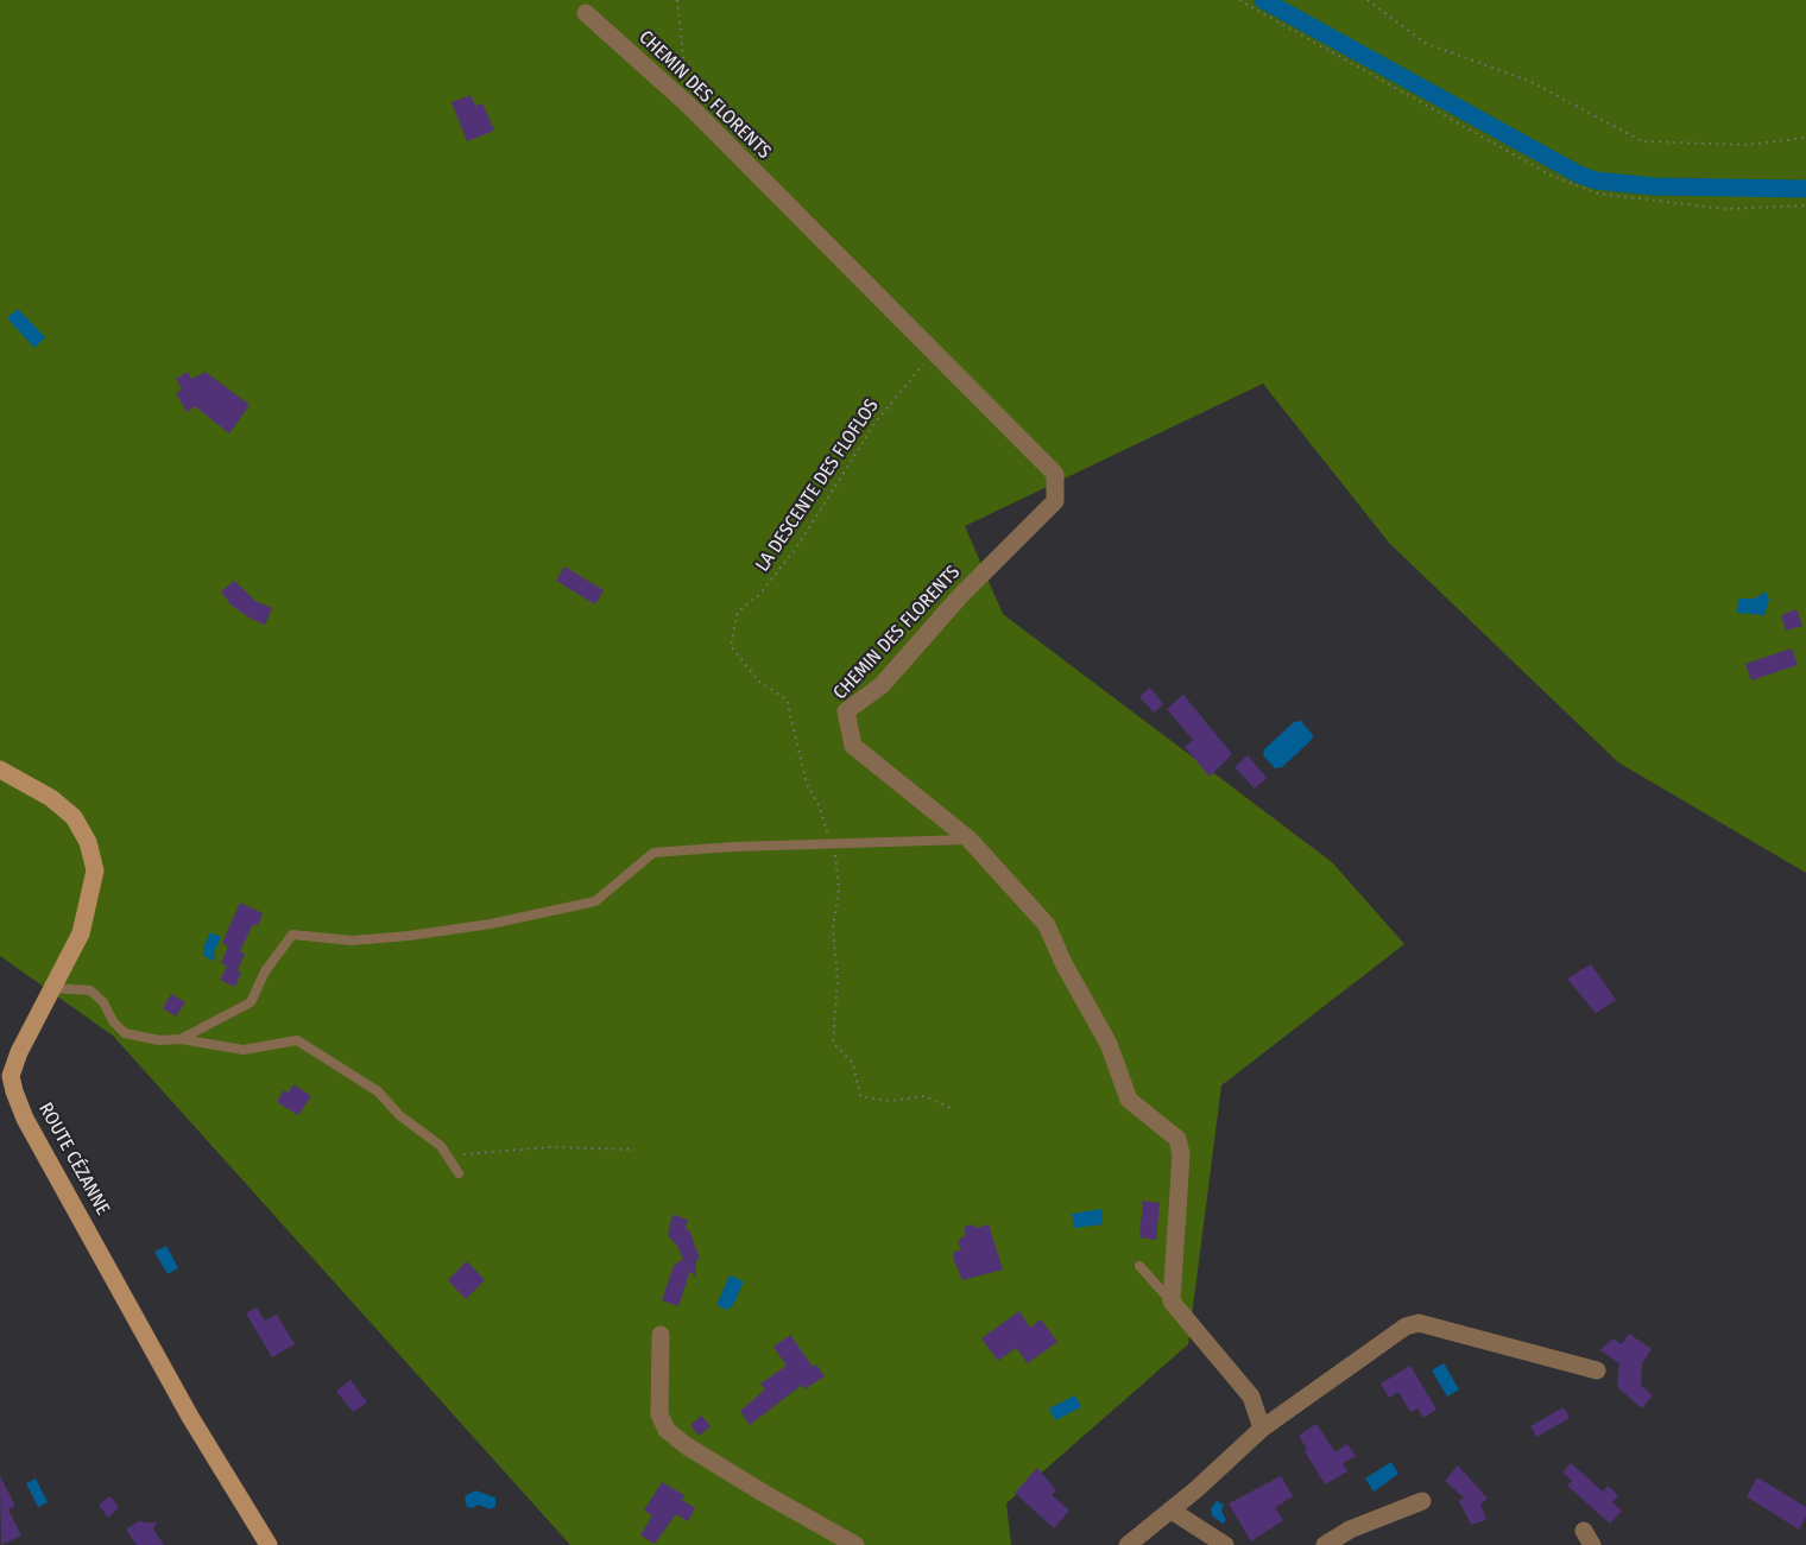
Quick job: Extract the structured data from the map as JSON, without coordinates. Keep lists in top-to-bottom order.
{
  "streets": {
    "street": ["CHEMIN DES FLORENTS", "ROUTE CÉZANNE"],
    "path": ["LA DESCENTE DES FLOFLOS"]
  },
  "crossings": [
    ["CHEMIN DES FLORENTS", "LA DESCENTE DES FLOFLOS"]
  ]
}
